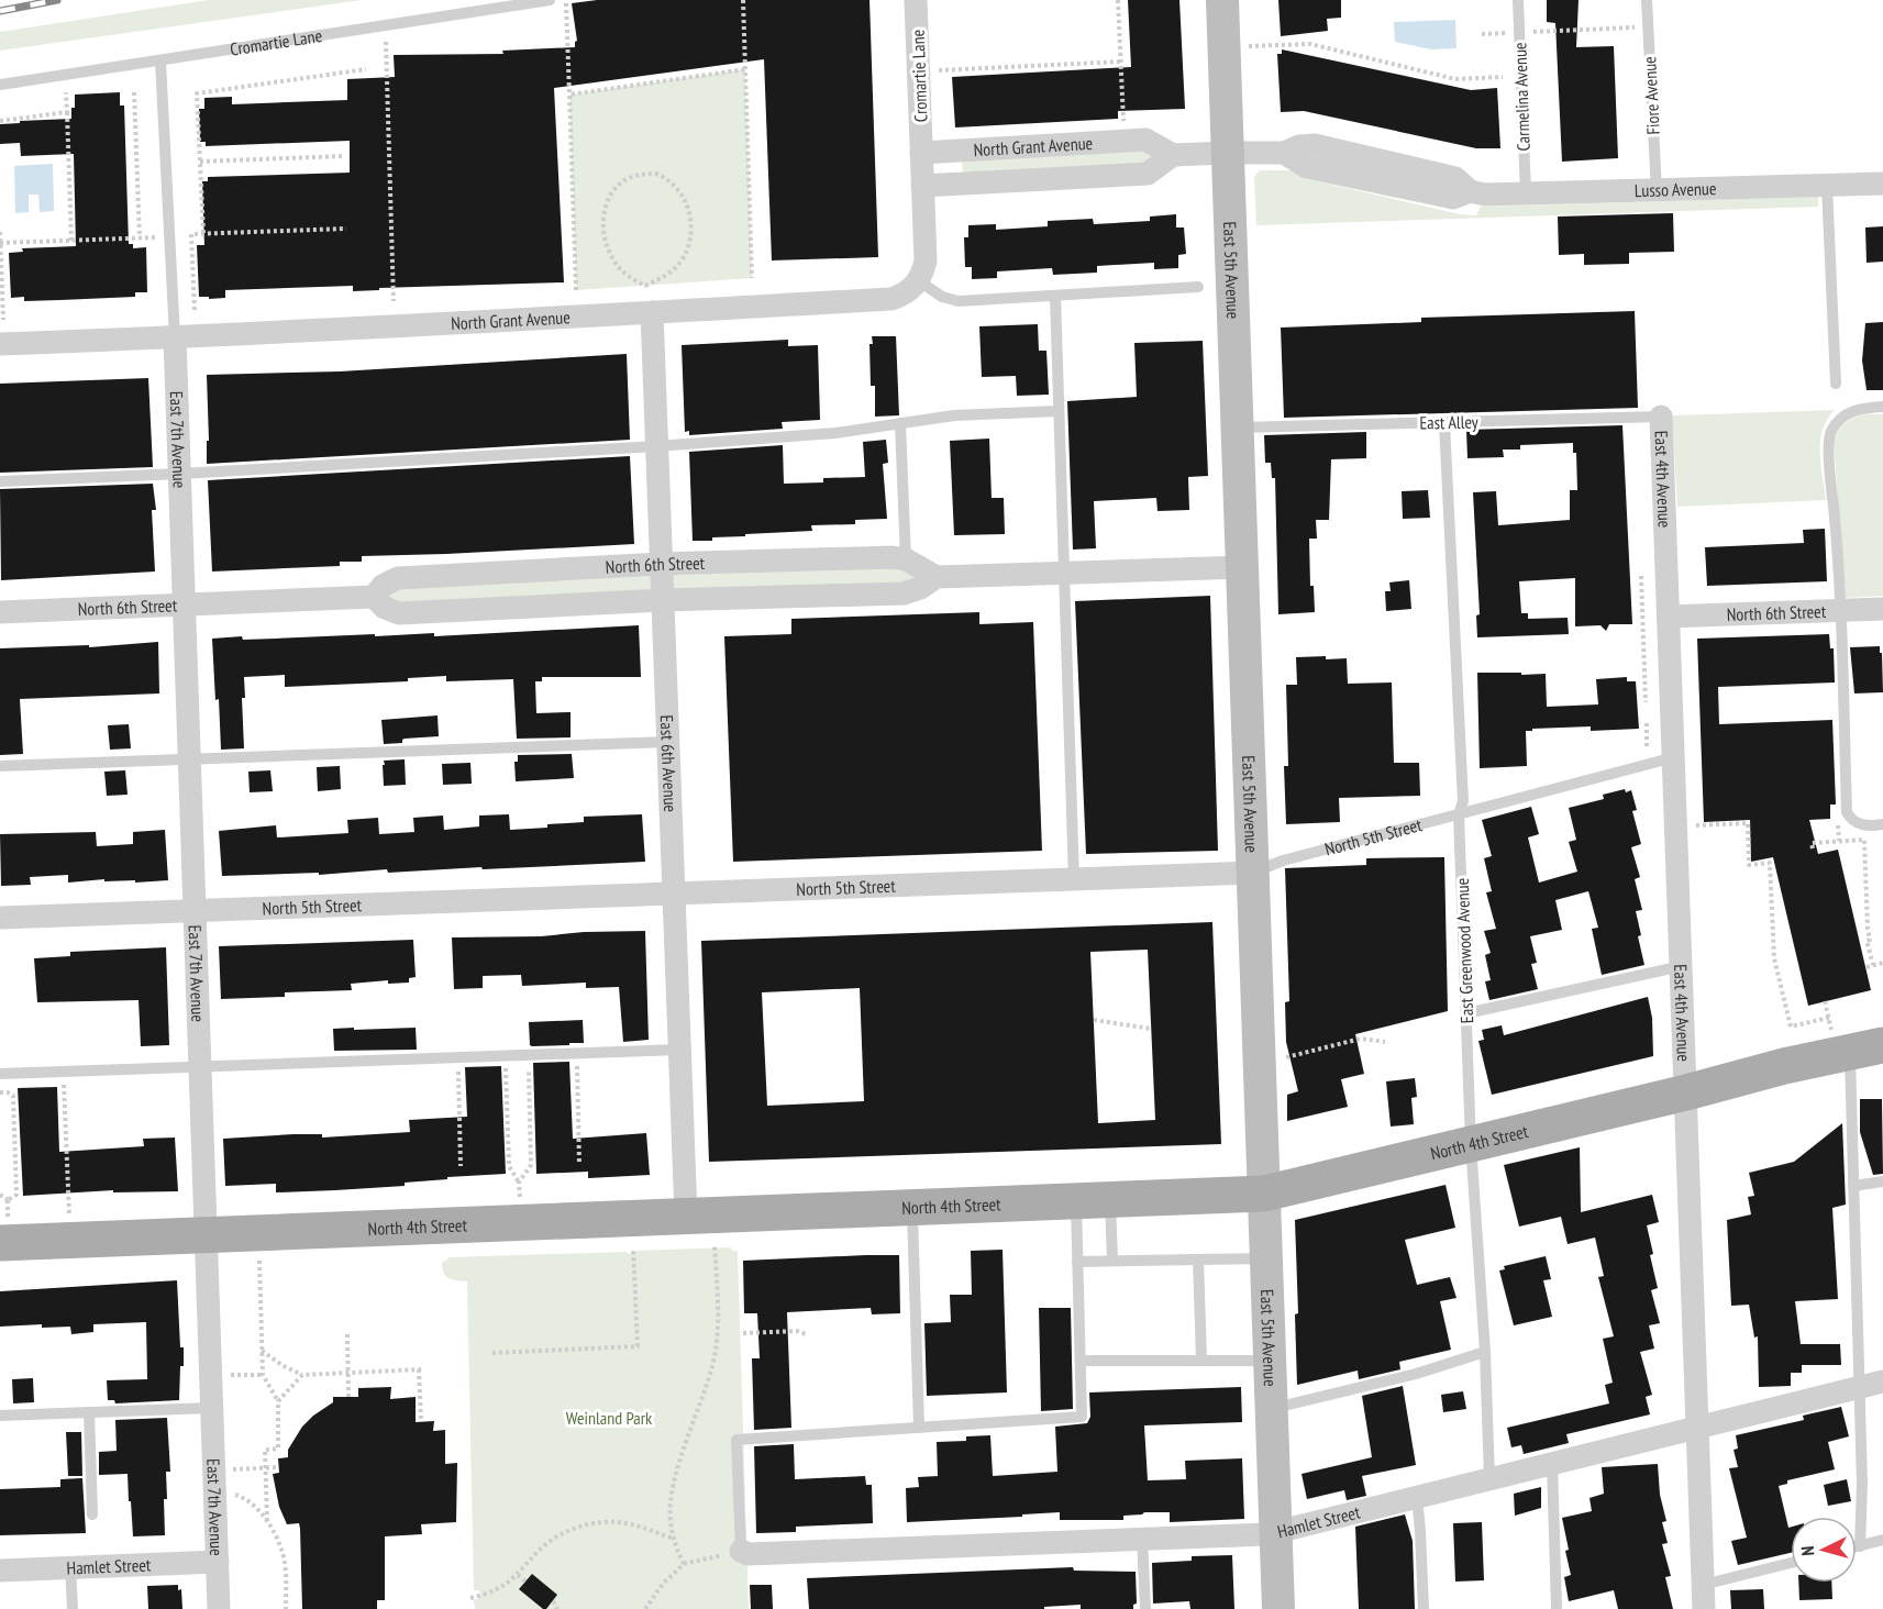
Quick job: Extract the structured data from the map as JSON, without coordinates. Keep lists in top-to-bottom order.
{
  "streets": {
    "main road": ["East 5th Avenue", "North 4th Street"],
    "street": [
      "Cromartie Lane",
      "North Grant Avenue",
      "Lusso Avenue",
      "East 7th Avenue",
      "East 4th Avenue",
      "North 6th Street",
      "East 6th Avenue",
      "North 5th Street",
      "Hamlet Street"
    ],
    "lane": [
      "Fiore Avenue",
      "Carmelina Avenue",
      "East Alley",
      "East Greenwood Avenue"
    ]
  },
  "crossings": [
    ["Cromartie Lane", "North Grant Avenue"],
    ["Fiore Avenue", "Lusso Avenue"],
    ["Carmelina Avenue", "Lusso Avenue"],
    ["North Grant Avenue", "East 7th Avenue"],
    ["North Grant Avenue", "East 6th Avenue"],
    ["Lusso Avenue", "East 5th Avenue"],
    ["East 5th Avenue", "East Alley"],
    ["East 5th Avenue", "North 6th Street"],
    ["East 5th Avenue", "North 5th Street"],
    ["East 5th Avenue", "North 4th Street"],
    ["East 5th Avenue", "Hamlet Street"],
    ["East Alley", "East 4th Avenue"],
    ["East Alley", "East Greenwood Avenue"],
    ["East 7th Avenue", "North 6th Street"],
    ["East 7th Avenue", "North 5th Street"],
    ["East 7th Avenue", "North 4th Street"],
    ["East 7th Avenue", "Hamlet Street"],
    ["East 4th Avenue", "North 6th Street"],
    ["East 4th Avenue", "North 5th Street"],
    ["East 4th Avenue", "North 4th Street"],
    ["East 4th Avenue", "Hamlet Street"],
    ["North 6th Street", "East 6th Avenue"],
    ["East 6th Avenue", "North 5th Street"],
    ["East 6th Avenue", "North 4th Street"],
    ["North 5th Street", "East Greenwood Avenue"],
    ["East Greenwood Avenue", "North 4th Street"],
    ["East Greenwood Avenue", "Hamlet Street"]
  ],
  "parks": ["Weinland Park"],
  "north": "left"
}
